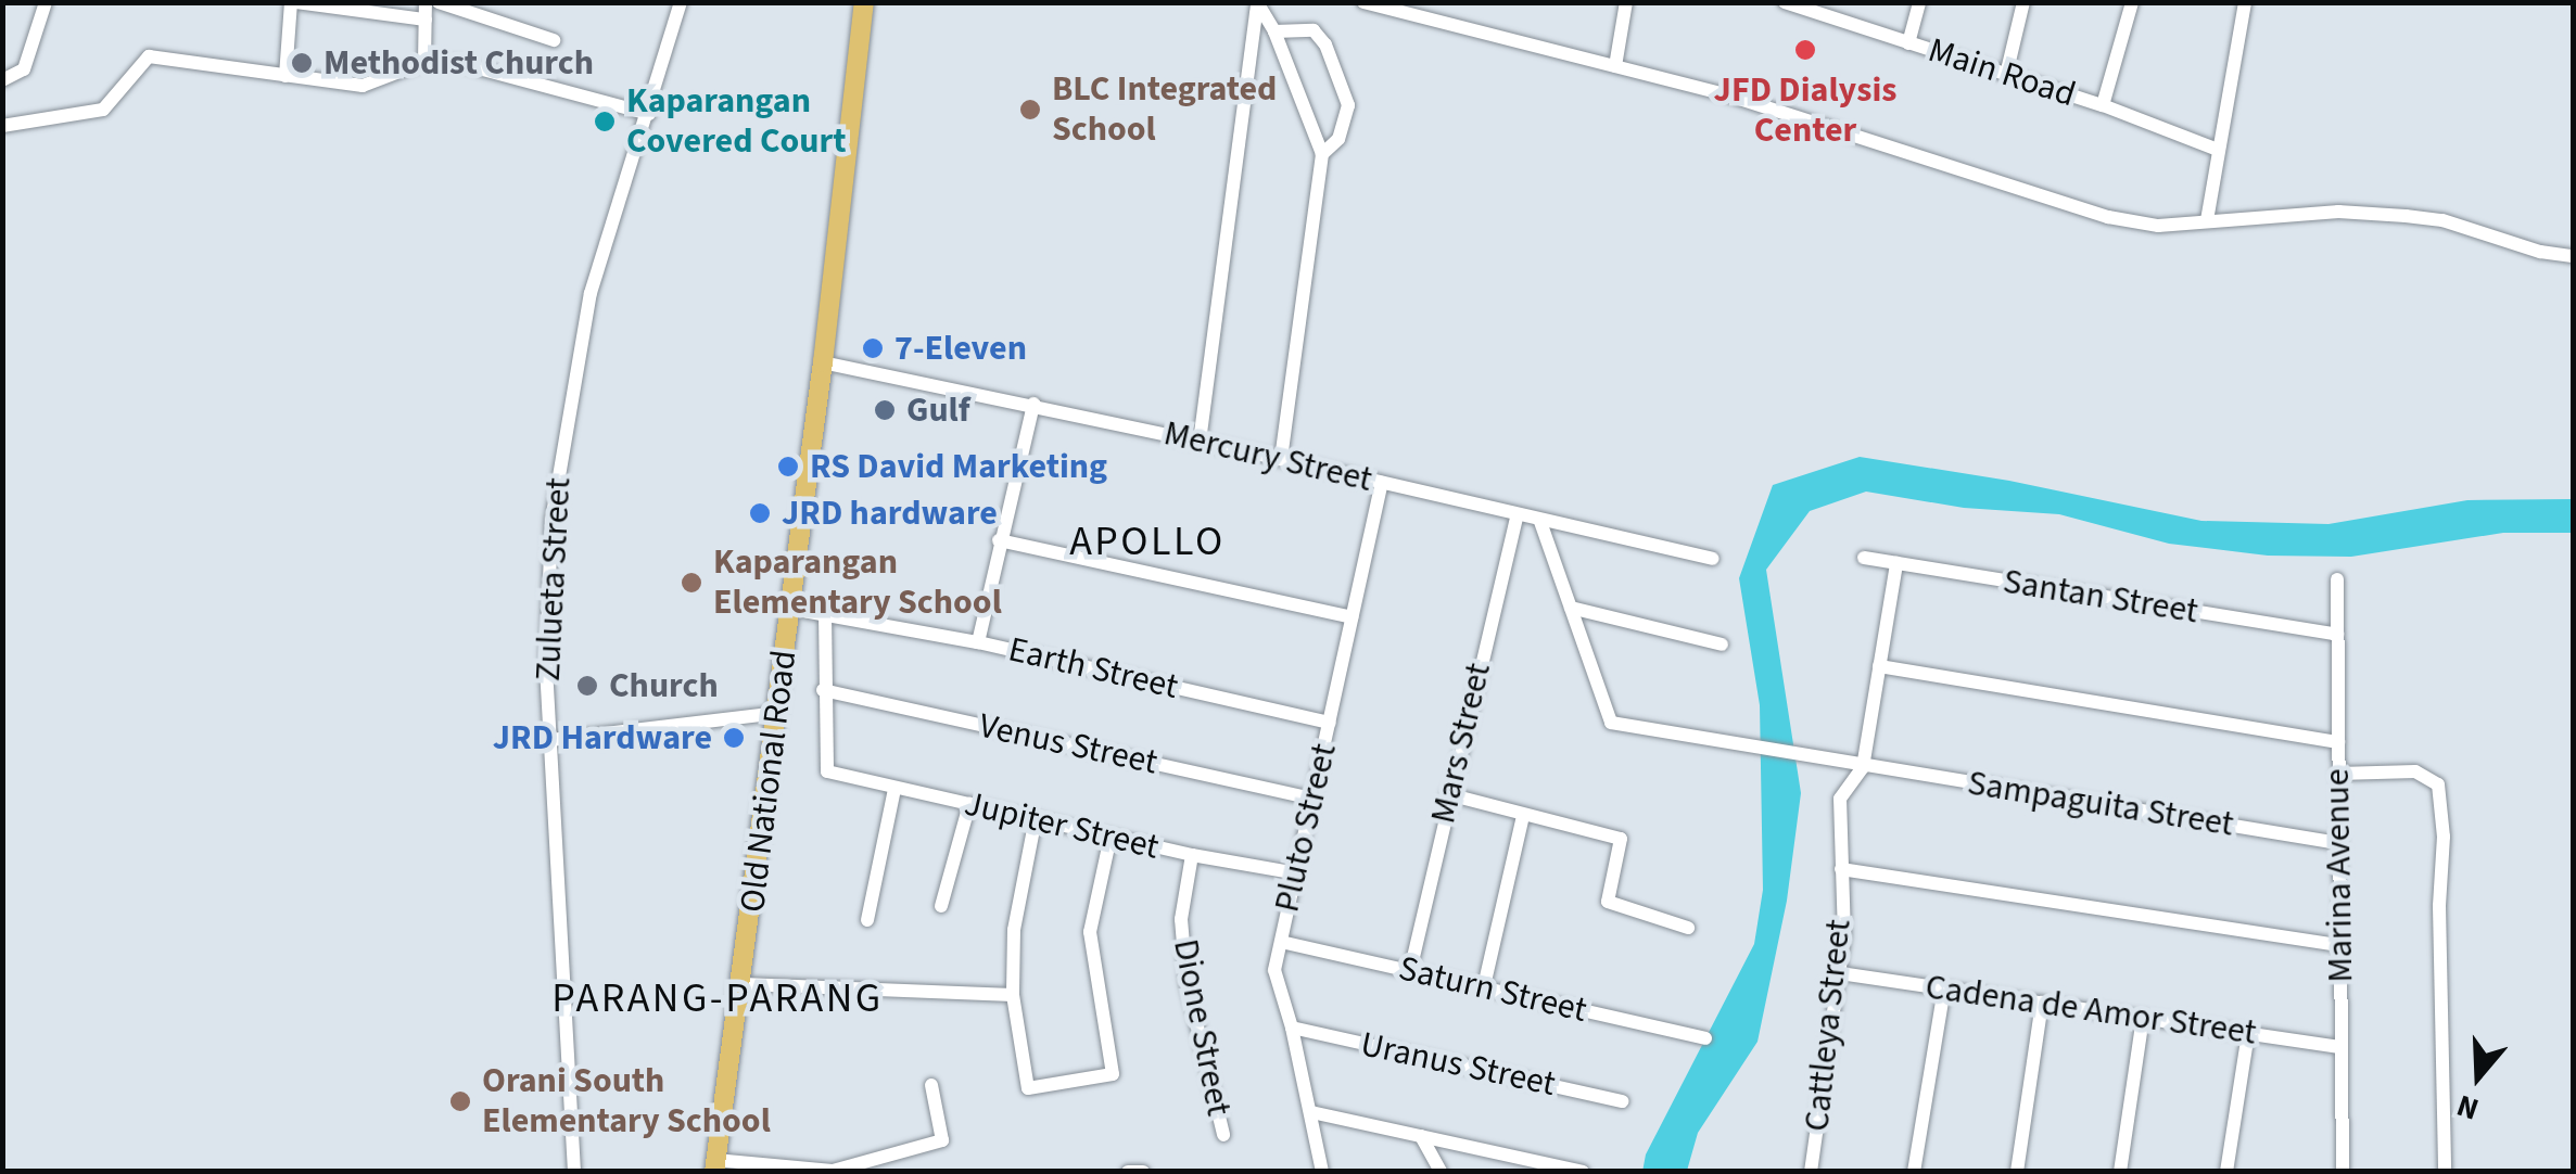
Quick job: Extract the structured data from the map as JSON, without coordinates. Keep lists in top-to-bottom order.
{
  "streets": {
    "main road": ["Old National Road"],
    "street": [
      "Main Road",
      "Mercury Street",
      "Zulueta Street",
      "Santan Street",
      "Earth Street",
      "Mars Street",
      "Venus Street",
      "Sampaguita Street",
      "Jupiter Street",
      "Pluto Street",
      "Marina Avenue",
      "Saturn Street",
      "Cadena de Amor Street",
      "Cattleya Street",
      "Dione Street",
      "Uranus Street"
    ]
  },
  "crossings": [
    ["Mercury Street", "Mars Street"],
    ["Mercury Street", "Old National Road"],
    ["Mercury Street", "Pluto Street"],
    ["Santan Street", "Marina Avenue"],
    ["Santan Street", "Cattleya Street"],
    ["Earth Street", "Old National Road"],
    ["Earth Street", "Pluto Street"],
    ["Mars Street", "Saturn Street"],
    ["Venus Street", "Jupiter Street"],
    ["Venus Street", "Pluto Street"],
    ["Sampaguita Street", "Marina Avenue"],
    ["Sampaguita Street", "Cattleya Street"],
    ["Jupiter Street", "Pluto Street"],
    ["Jupiter Street", "Dione Street"],
    ["Pluto Street", "Saturn Street"],
    ["Pluto Street", "Uranus Street"],
    ["Marina Avenue", "Cadena de Amor Street"],
    ["Cadena de Amor Street", "Cattleya Street"]
  ],
  "districts": ["APOLLO", "PARANG-PARANG"],
  "places": [
    "JFD Dialysis Center",
    "Methodist Church",
    "BLC Integrated School",
    "Kaparangan Covered Court",
    "7-Eleven",
    "Gulf",
    "RS David Marketing",
    "JRD hardware",
    "Kaparangan Elementary School",
    "Church",
    "JRD Hardware",
    "Orani South Elementary School"
  ],
  "north": "bottom"
}
